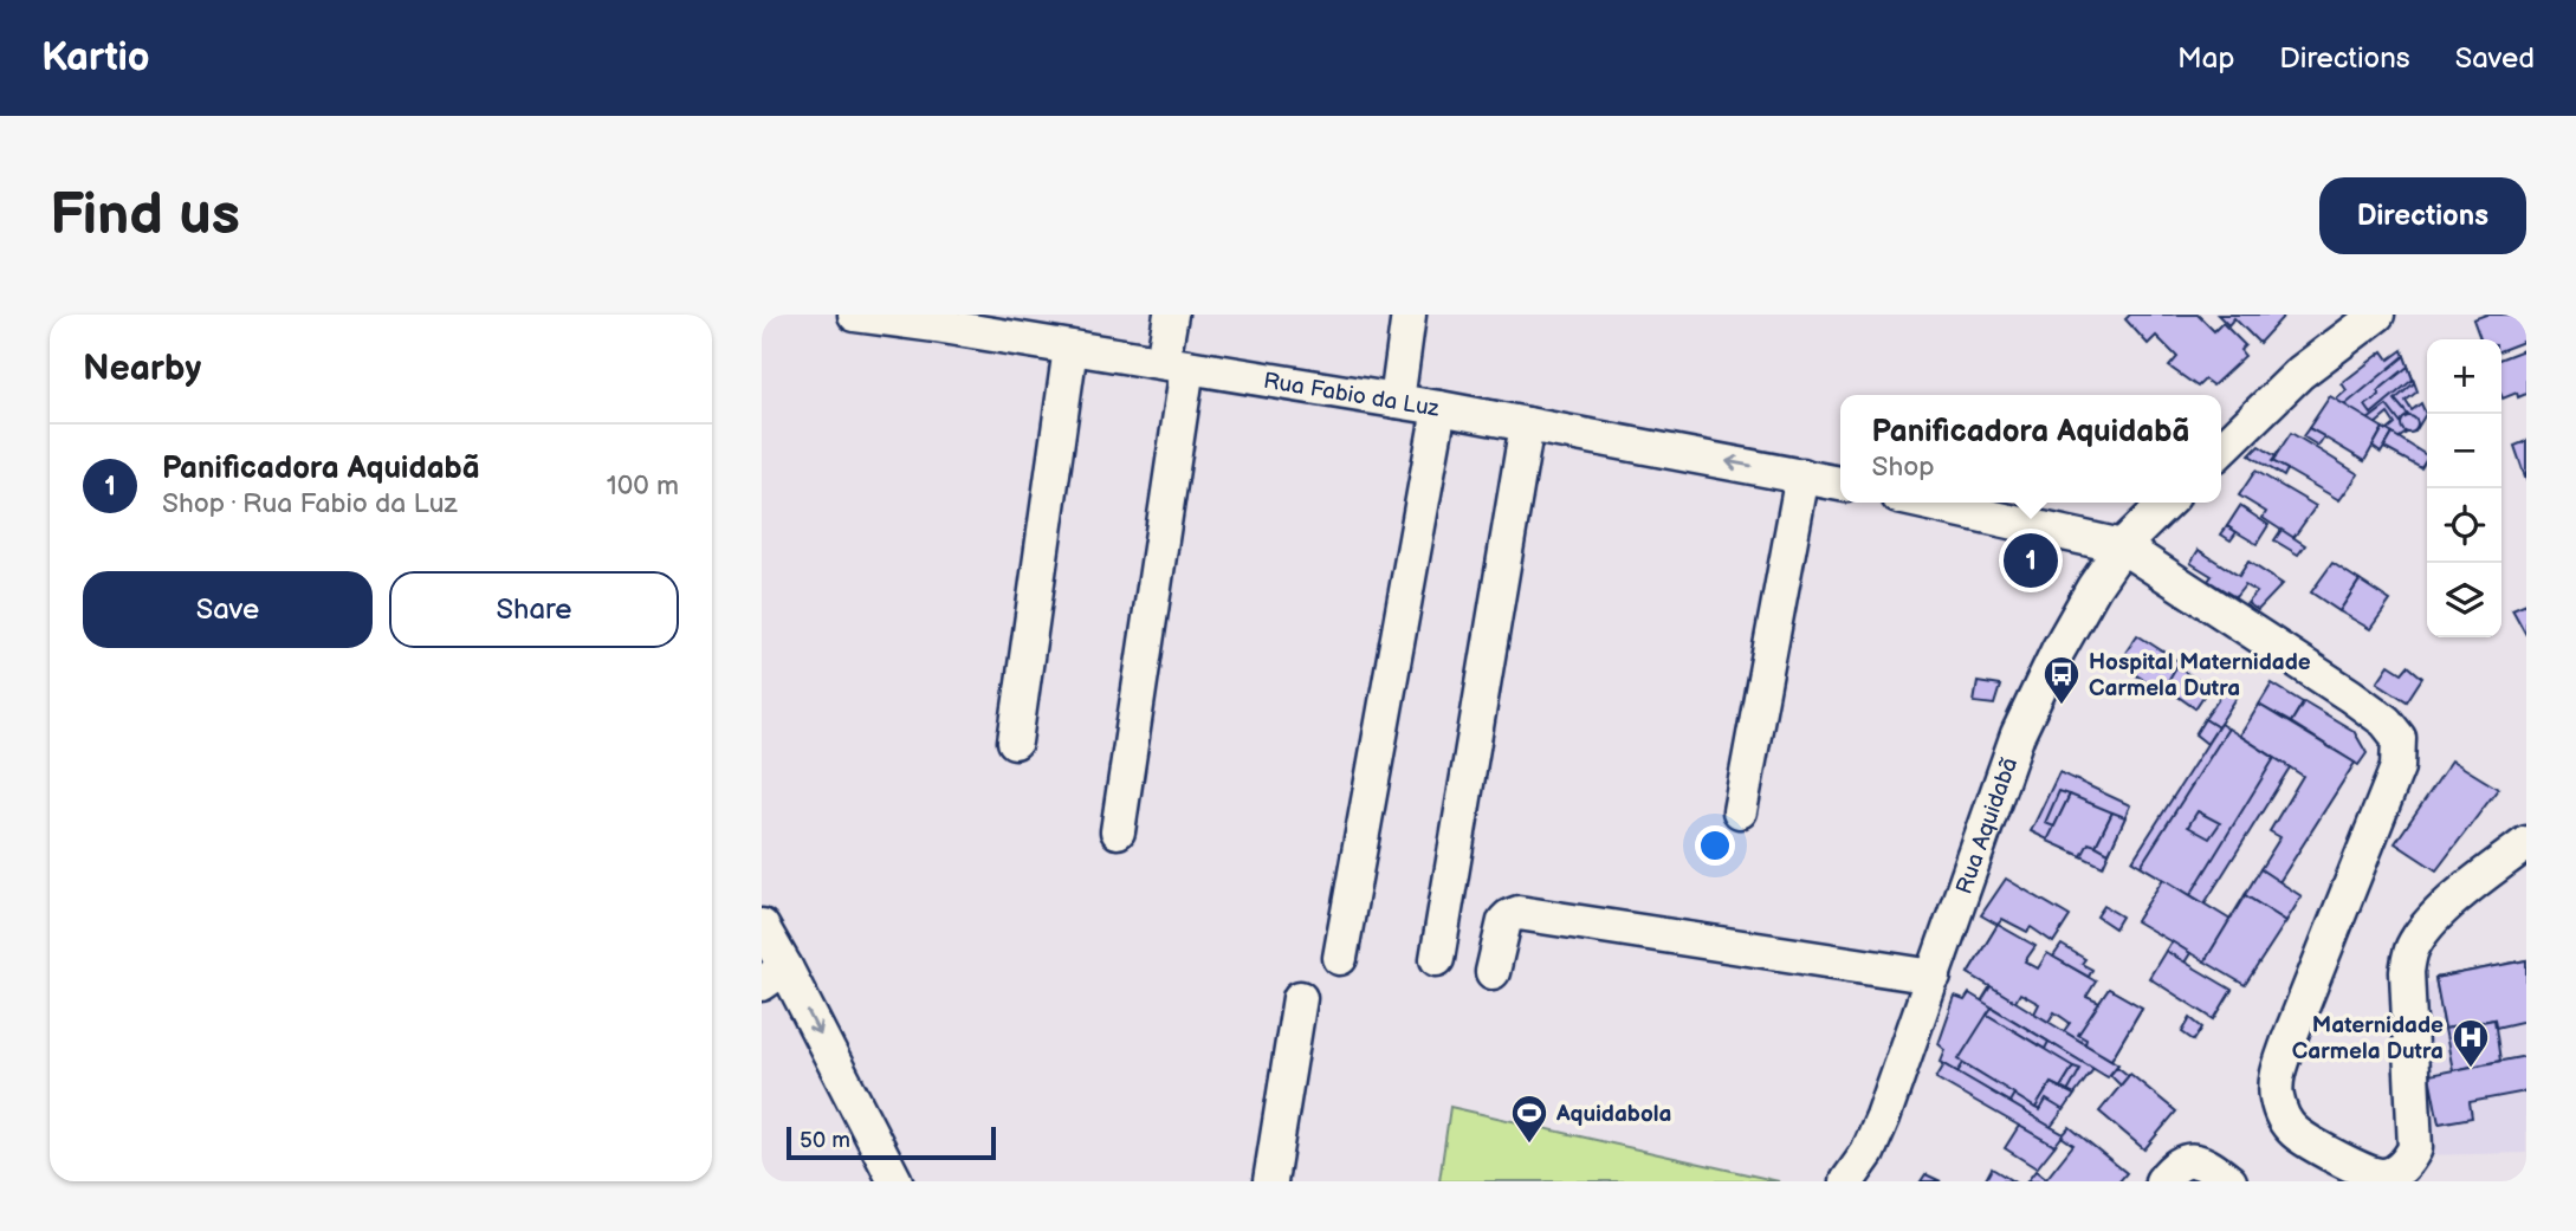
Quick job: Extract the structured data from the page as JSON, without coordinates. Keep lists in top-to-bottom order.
{
  "streets": {
    "street": ["Rua Fabio da Luz", "Rua Aquidabã"]
  },
  "places": {
    "bus stop": ["Hospital Maternidade Carmela Dutra"],
    "hospital": ["Maternidade Carmela Dutra"],
    "sports": ["Aquidabola"]
  },
  "scale_bar": "50 m",
  "page": {
    "header": "Kartio",
    "nav": ["Map", "Directions", "Saved"],
    "buttons": [
      "Directions",
      ["Save", "Share"]
    ],
    "title": "Find us",
    "heading": "Nearby",
    "map_buttons": ["+", "−"],
    "popup": ["Panificadora Aquidabã", "Shop"],
    "list": [
      {
        "mark": "1",
        "name": "Panificadora Aquidabã",
        "note": "Shop · Rua Fabio da Luz",
        "value": "100 m"
      }
    ],
    "pins": "1",
    "scale": "50 m"
  }
}
